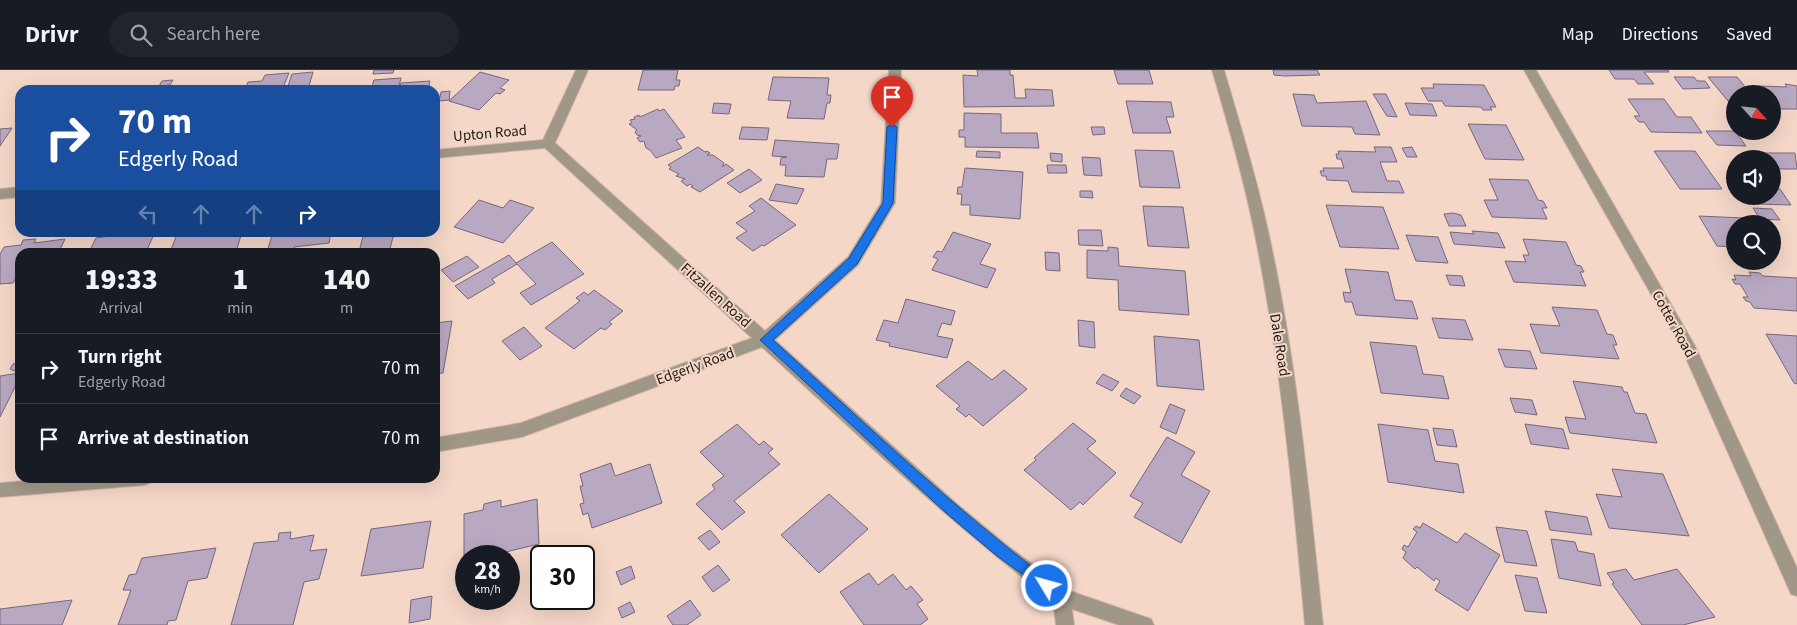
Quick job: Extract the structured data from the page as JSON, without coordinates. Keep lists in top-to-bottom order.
{
  "streets": {
    "street": [
      "Upton Road",
      "Fitzallen Road",
      "Cotter Road",
      "Dale Road",
      "Edgerly Road"
    ]
  },
  "crossings": [
    ["Upton Road", "Fitzallen Road"],
    ["Fitzallen Road", "Edgerly Road"]
  ],
  "north": "bottom right",
  "page": {
    "header": "Drivr",
    "search": "Search here",
    "nav": ["Map", "Directions", "Saved"],
    "turn": ["70 m", "Edgerly Road"],
    "eta": [
      "19:33",
      "Arrival",
      "1",
      "min",
      "140",
      "m"
    ],
    "list": [
      {
        "name": "Turn right",
        "note": "Edgerly Road",
        "value": "70 m"
      },
      {
        "name": "Arrive at destination",
        "value": "70 m"
      }
    ],
    "speed": "28 km/h",
    "limit": "30"
  }
}
